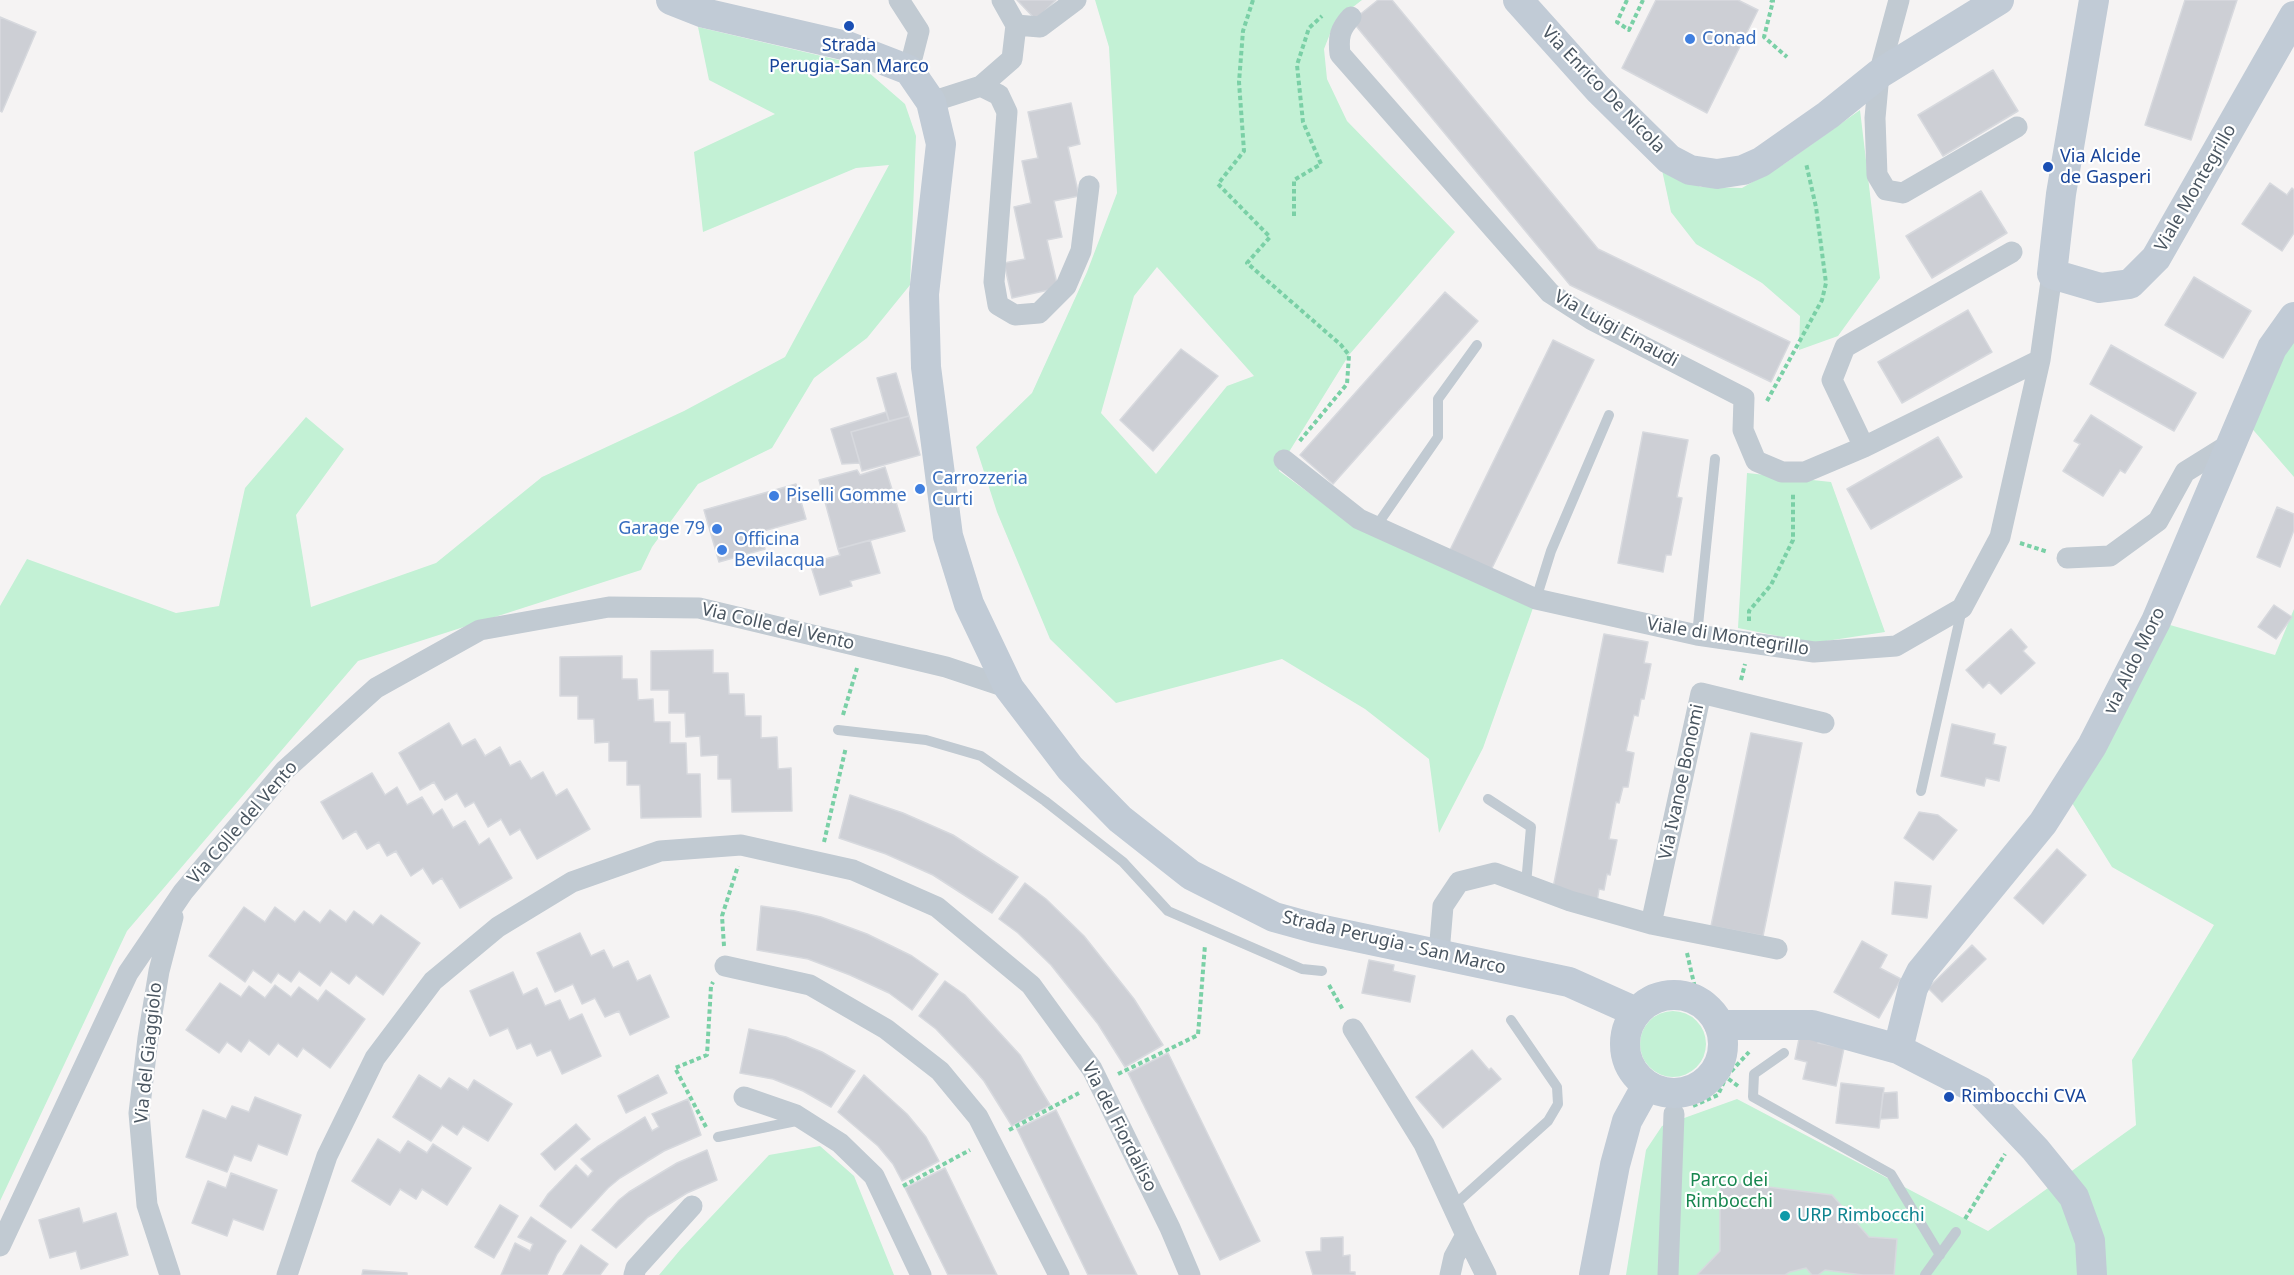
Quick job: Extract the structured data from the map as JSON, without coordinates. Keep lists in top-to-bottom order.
{
  "streets": {
    "street": [
      "Via Enrico De Nicola",
      "Viale Montegrillo",
      "Via Luigi Einaudi",
      "Via Colle del Vento",
      "Viale di Montegrillo",
      "via Aldo Moro",
      "Via Ivanoe Bonomi",
      "Strada Perugia - San Marco",
      "Via del Giaggiolo",
      "Via del Fiordaliso"
    ]
  },
  "crossings": [
    ["Via Colle del Vento", "Strada Perugia - San Marco"],
    ["Via Colle del Vento", "Via del Giaggiolo"]
  ],
  "parks": ["Parco dei Rimbocchi"],
  "places": [
    "Strada Perugia-San Marco",
    "Conad",
    "Via Alcide de Gasperi",
    "Carrozzeria Curti",
    "Piselli Gomme",
    "Garage 79",
    "Officina Bevilacqua",
    "Rimbocchi CVA",
    "URP Rimbocchi"
  ]
}
